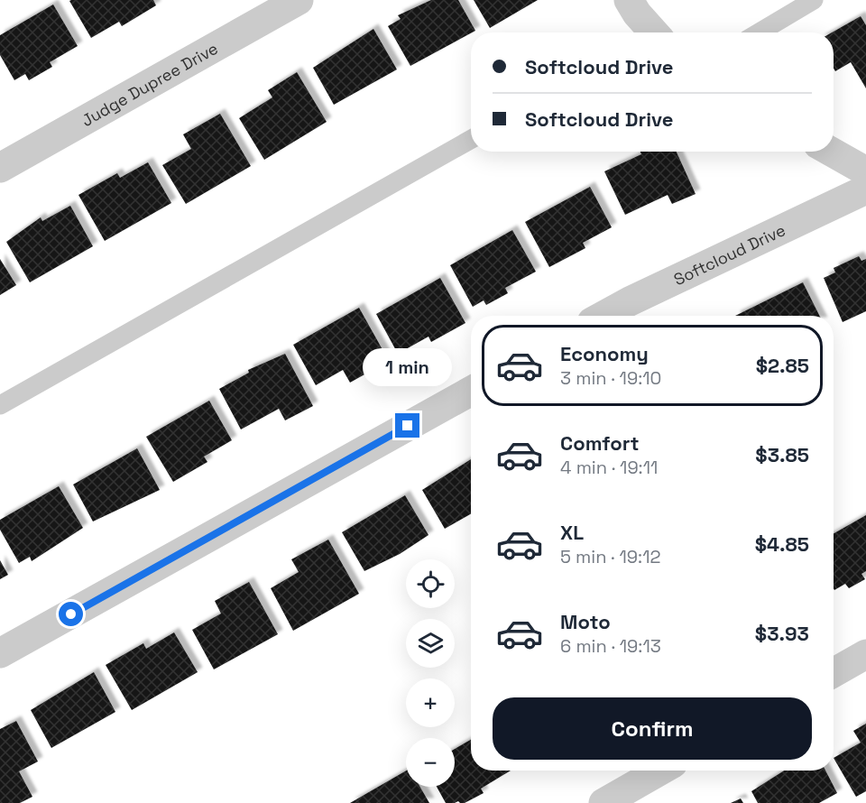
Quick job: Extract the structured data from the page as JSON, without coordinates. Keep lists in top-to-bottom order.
{
  "streets": {
    "street": ["Judge Dupree Drive", "Softcloud Drive"]
  },
  "page": {
    "banner": ["Softcloud Drive", "Softcloud Drive"],
    "list": [
      {
        "name": "Economy",
        "note": "3 min · 19:10",
        "value": "$2.85"
      },
      {
        "name": "Comfort",
        "note": "4 min · 19:11",
        "value": "$3.85"
      },
      {
        "name": "XL",
        "note": "5 min · 19:12",
        "value": "$4.85"
      },
      {
        "name": "Moto",
        "note": "6 min · 19:13",
        "value": "$3.93"
      }
    ],
    "bubble": "1 min",
    "map_buttons": ["+", "−"],
    "buttons": "Confirm"
  }
}
